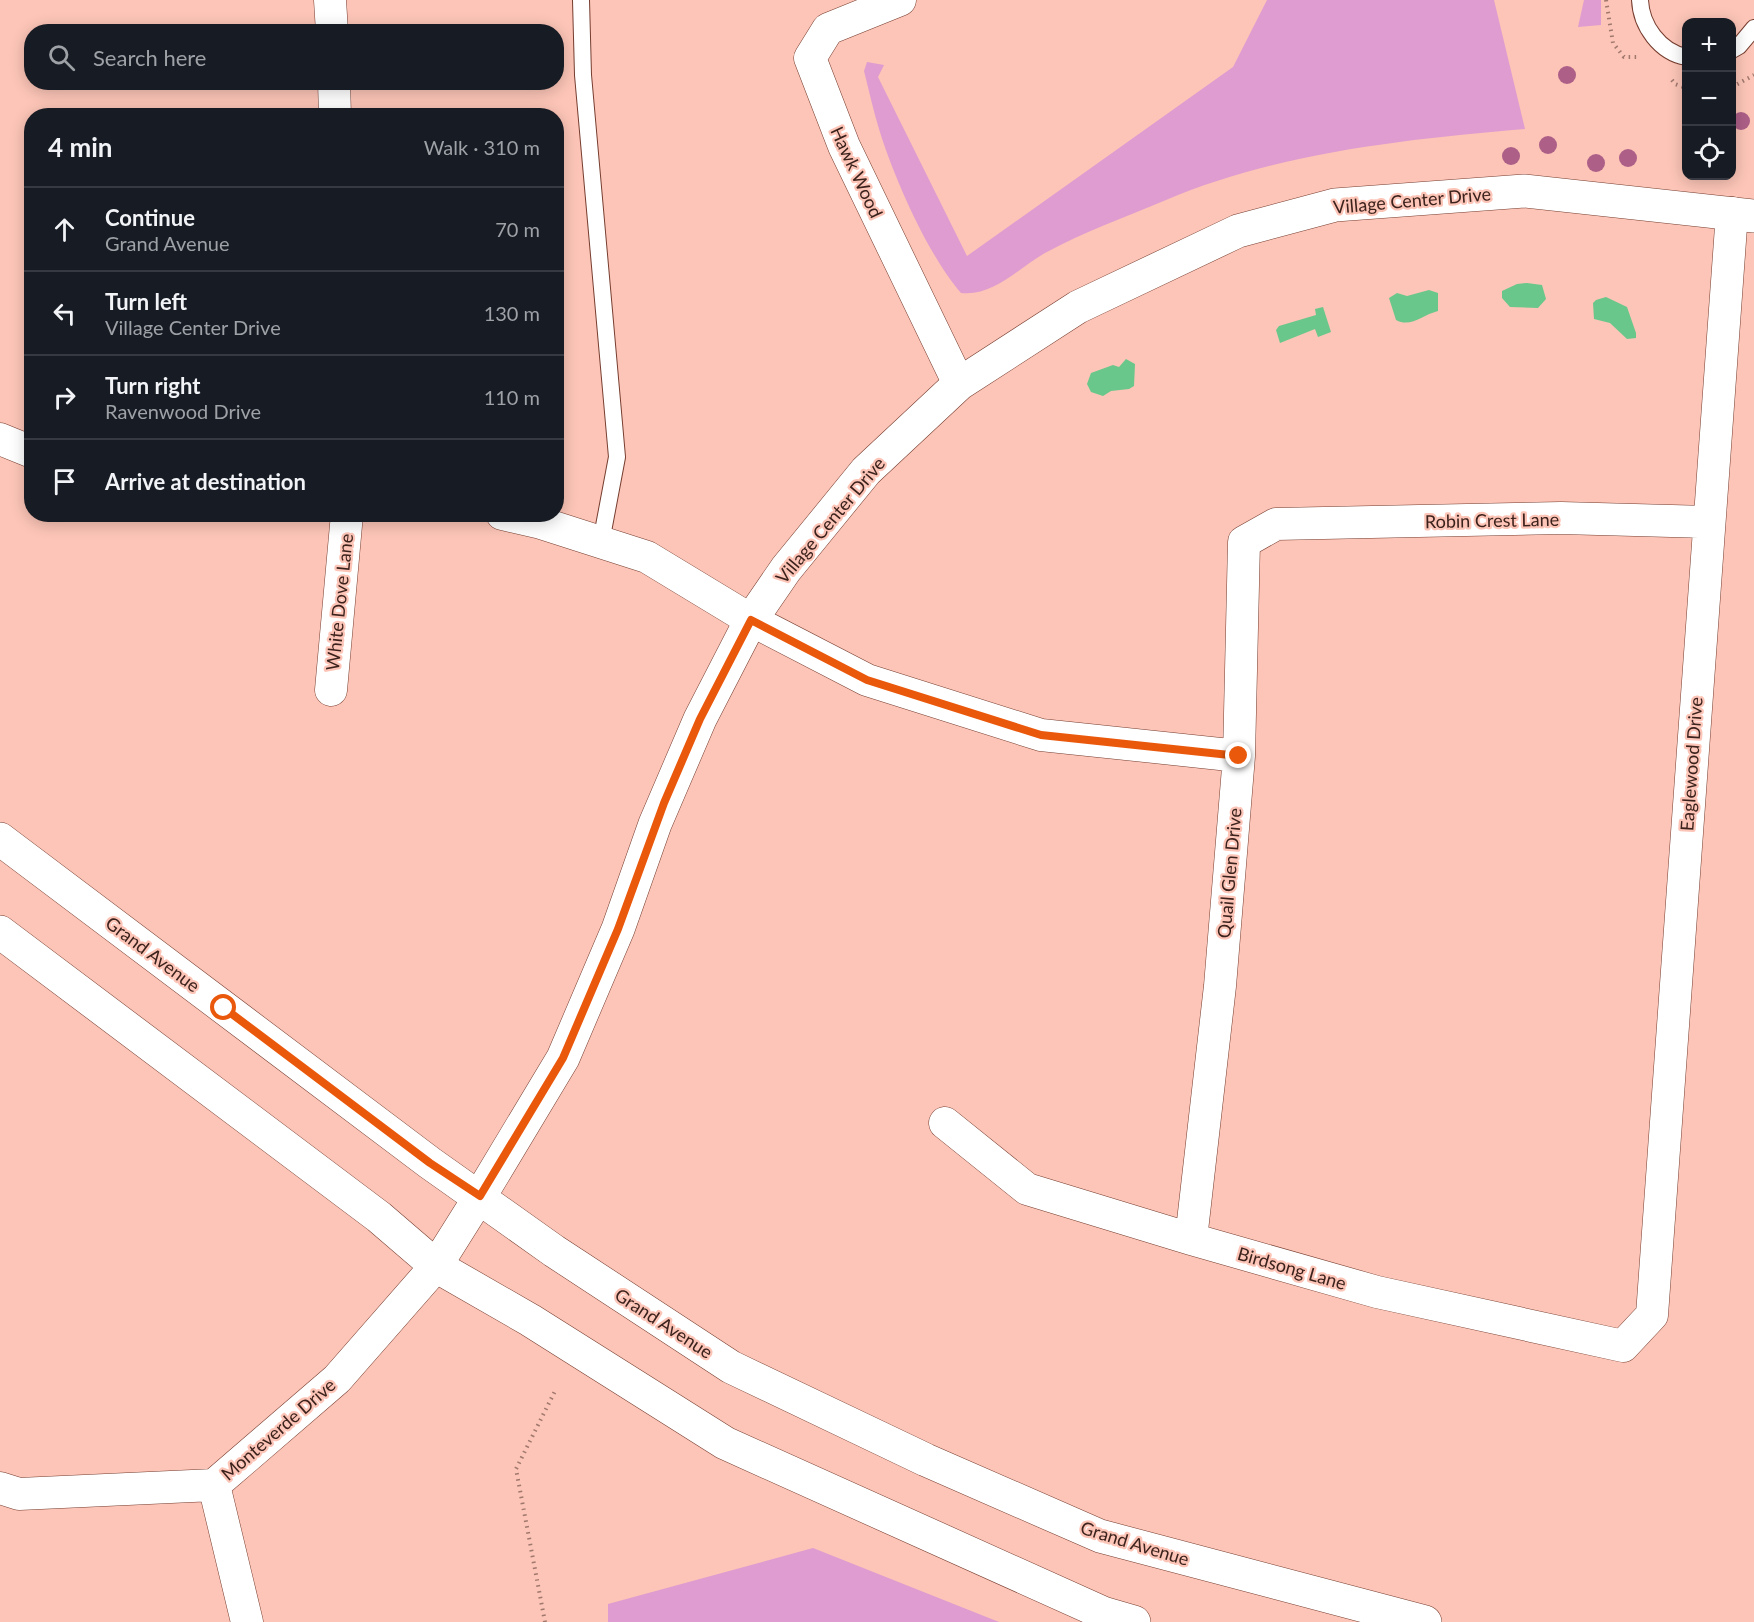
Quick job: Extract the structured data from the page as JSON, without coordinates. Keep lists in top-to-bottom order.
{
  "streets": {
    "main road": ["Village Center Drive", "Grand Avenue"],
    "street": [
      "Hawk Wood",
      "Robin Crest Lane",
      "White Dove Lane",
      "Eaglewood Drive",
      "Quail Glen Drive",
      "Birdsong Lane",
      "Monteverde Drive"
    ]
  },
  "crossings": [
    ["Hawk Wood", "Village Center Drive"],
    ["Village Center Drive", "Eaglewood Drive"],
    ["Village Center Drive", "Grand Avenue"],
    ["Village Center Drive", "Monteverde Drive"],
    ["Robin Crest Lane", "Eaglewood Drive"],
    ["Robin Crest Lane", "Quail Glen Drive"],
    ["Eaglewood Drive", "Birdsong Lane"],
    ["Quail Glen Drive", "Birdsong Lane"]
  ],
  "page": {
    "map_buttons": ["+", "−"],
    "search": "Search here",
    "heading": ["4 min", "Walk · 310 m"],
    "list": [
      ["Continue", "Grand Avenue", "70 m"],
      ["Turn left", "Village Center Drive", "130 m"],
      ["Turn right", "Ravenwood Drive", "110 m"],
      "Arrive at destination"
    ]
  }
}
